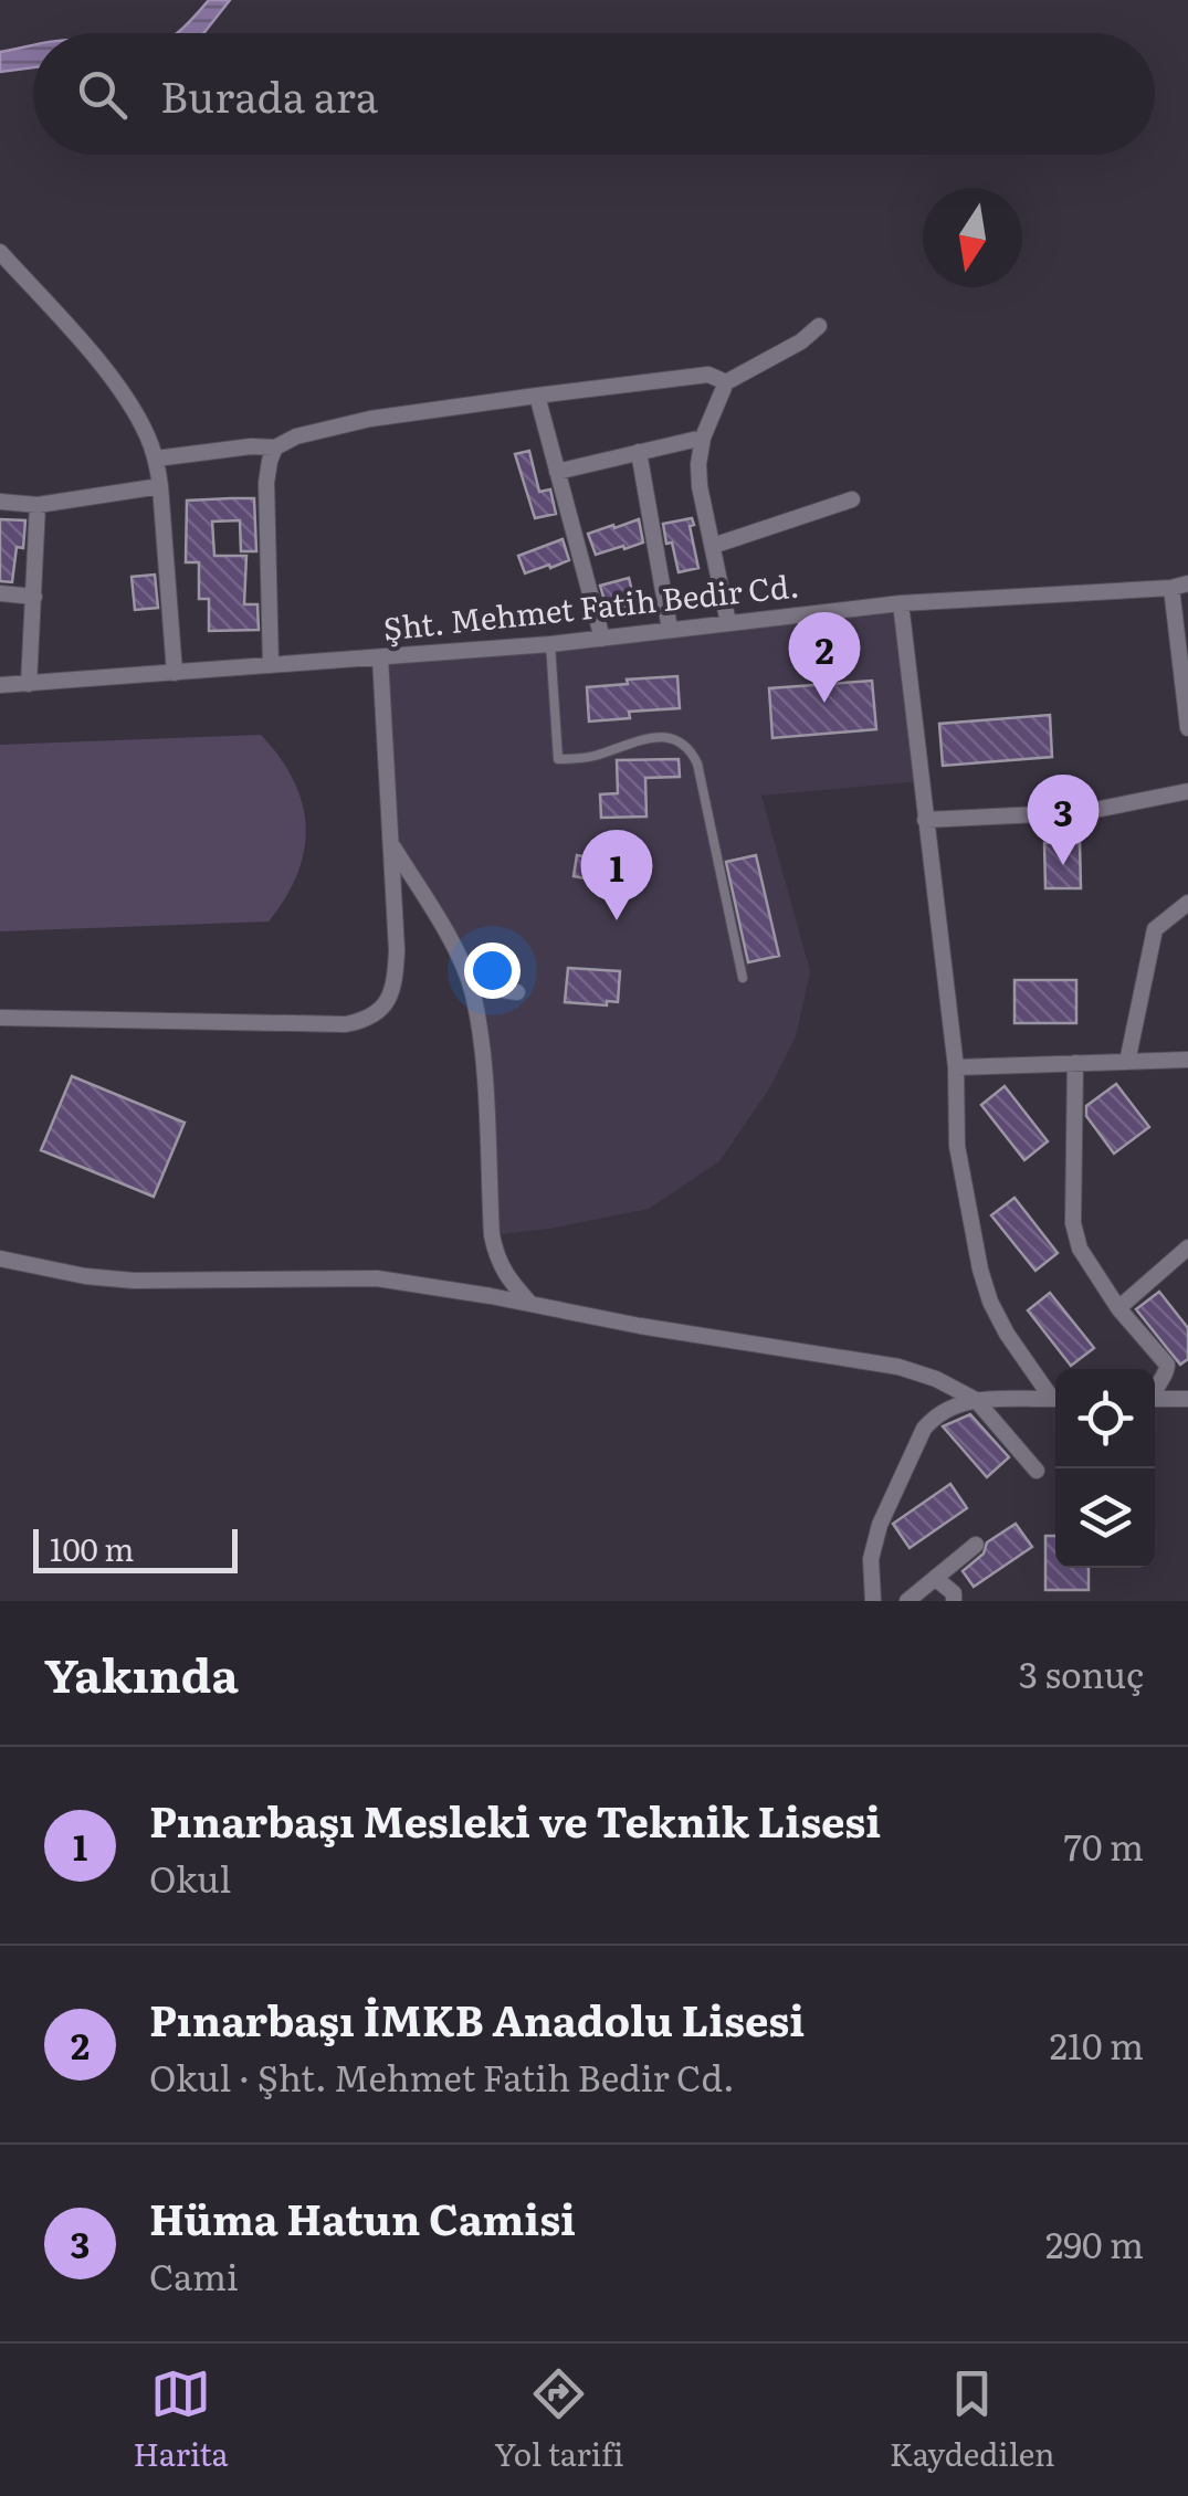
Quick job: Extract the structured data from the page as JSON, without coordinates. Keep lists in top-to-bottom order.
{
  "streets": {
    "street": ["Şht. Mehmet Fatih Bedir Cd."]
  },
  "scale_bar": "100 m",
  "north": "bottom",
  "page": {
    "search": "Burada ara",
    "pins": ["2", "3", "1"],
    "scale": "100 m",
    "heading": ["Yakında", "3 sonuç"],
    "list": [
      {
        "mark": "1",
        "name": "Pınarbaşı Mesleki ve Teknik Lisesi",
        "note": "Okul",
        "value": "70 m"
      },
      {
        "mark": "2",
        "name": "Pınarbaşı İMKB Anadolu Lisesi",
        "note": "Okul · Şht. Mehmet Fatih Bedir Cd.",
        "value": "210 m"
      },
      {
        "mark": "3",
        "name": "Hüma Hatun Camisi",
        "note": "Cami",
        "value": "290 m"
      }
    ],
    "nav": ["Harita", "Yol tarifi", "Kaydedilen"]
  }
}
